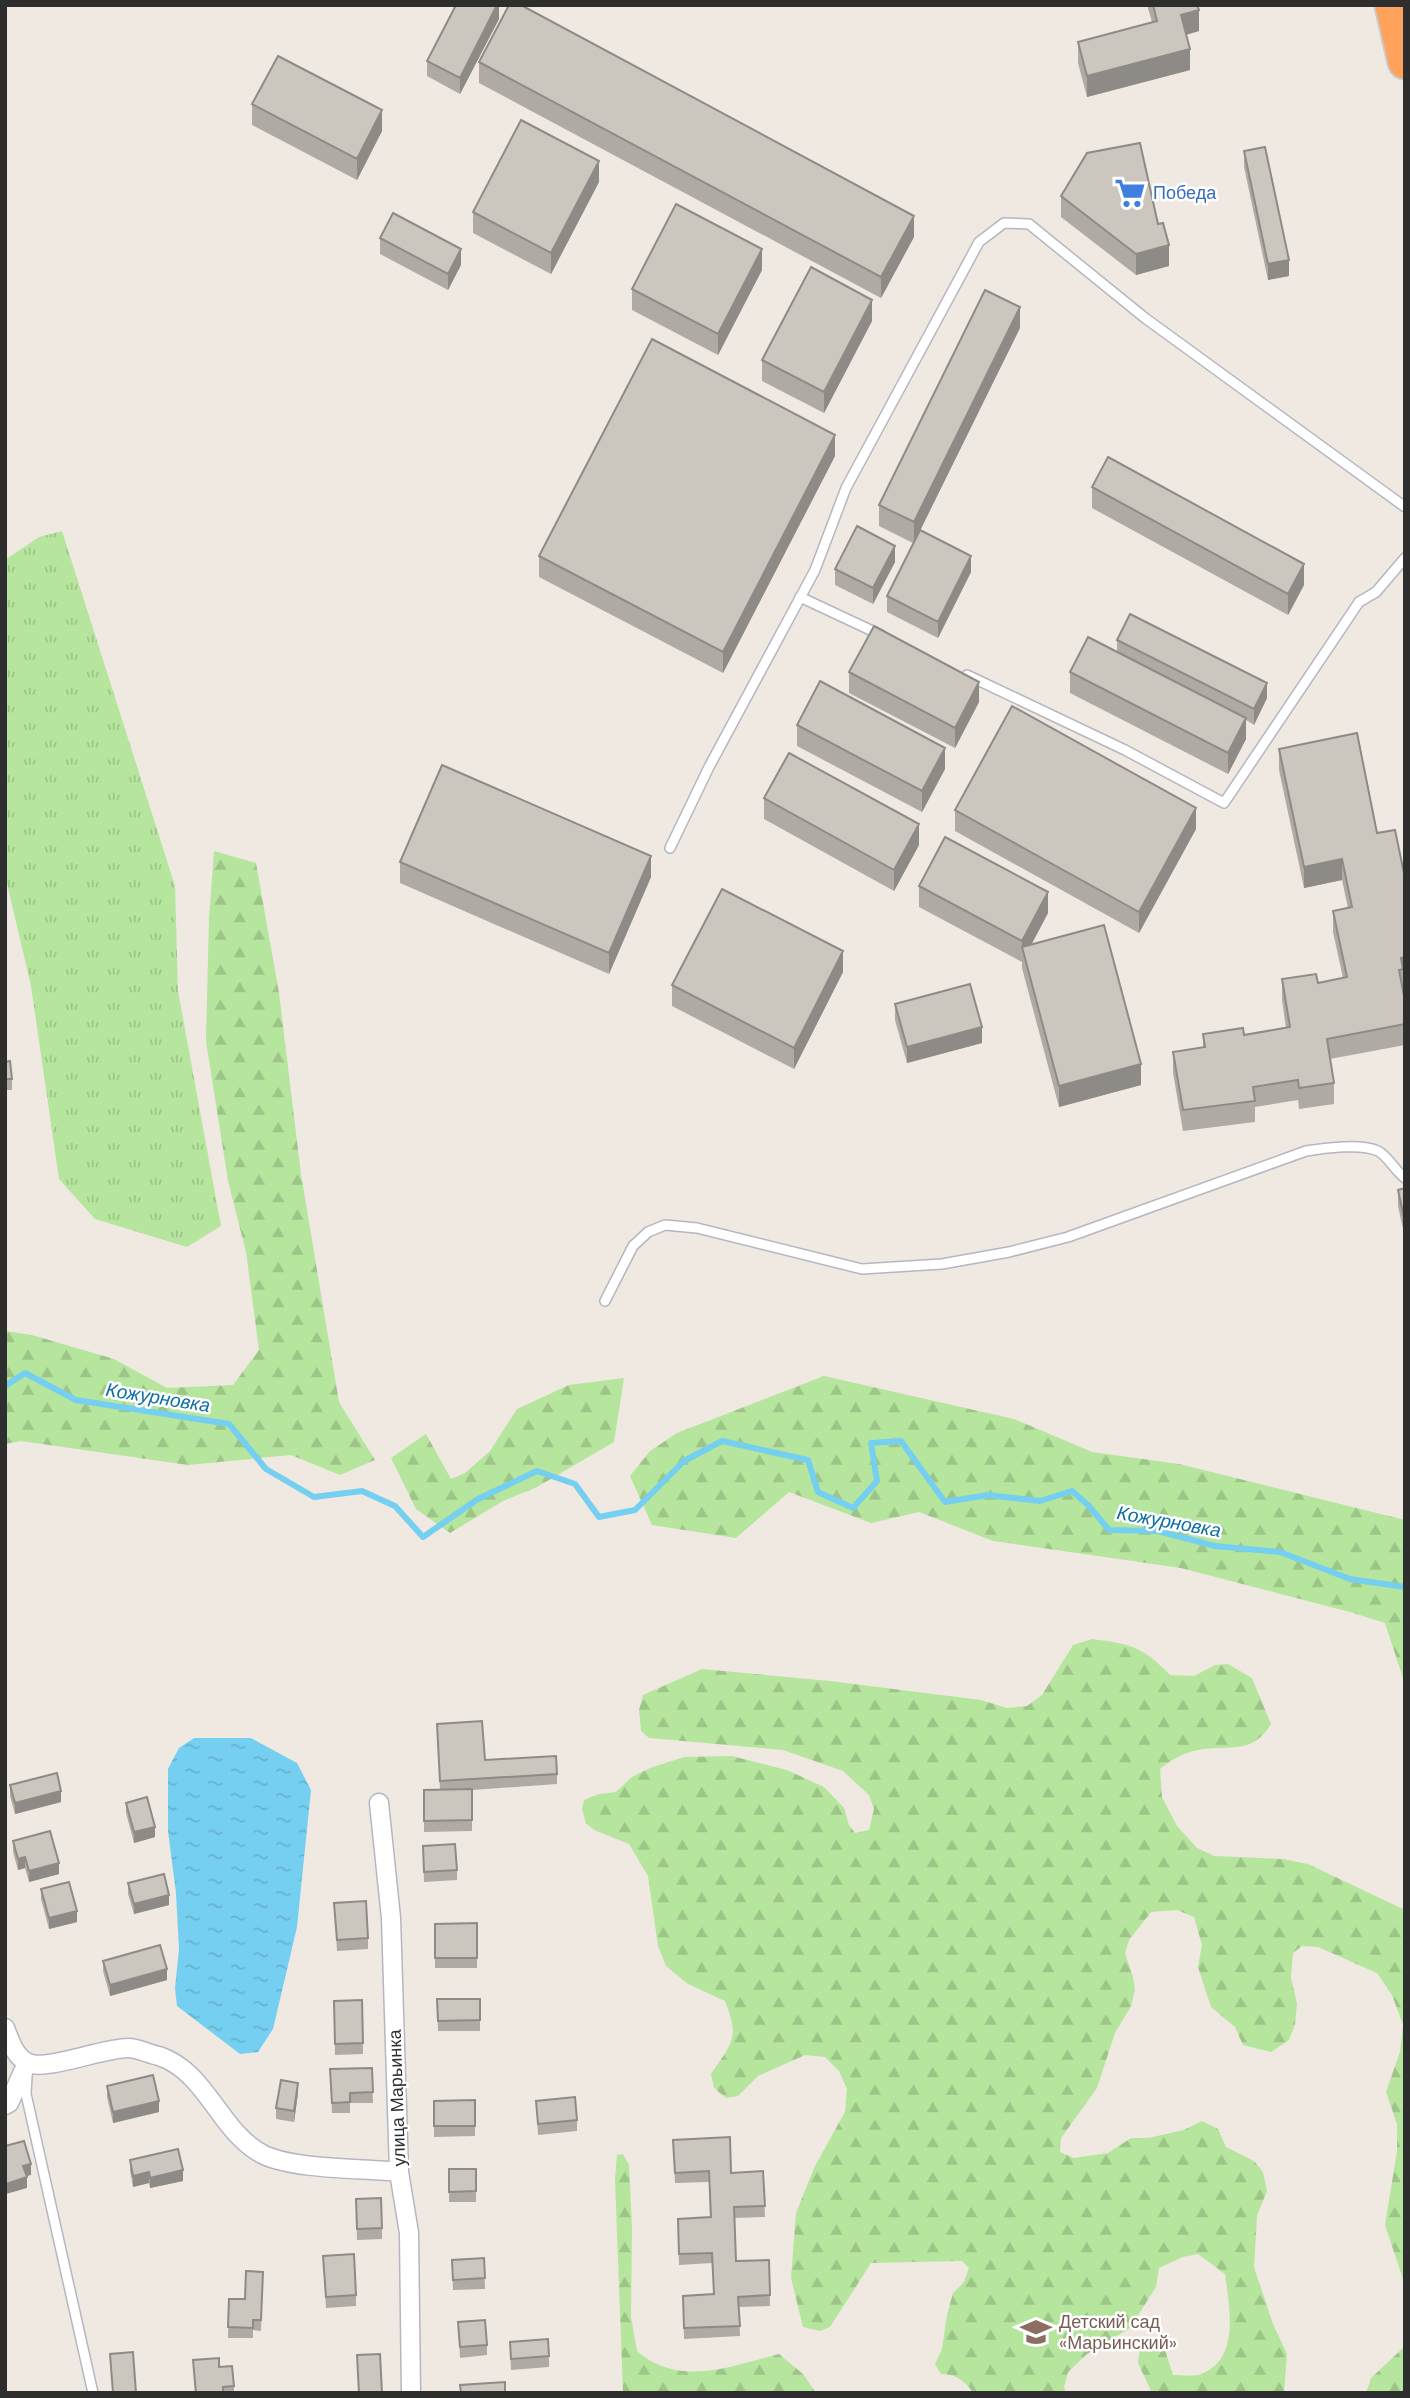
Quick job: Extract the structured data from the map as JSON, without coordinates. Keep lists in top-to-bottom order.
{
  "streets": {
    "street": ["улица Марьинка"]
  },
  "water": ["Кожурновка"],
  "places": {
    "supermarket": ["Победа"],
    "school or university": ["Детский сад «Марьинский»"]
  }
}
